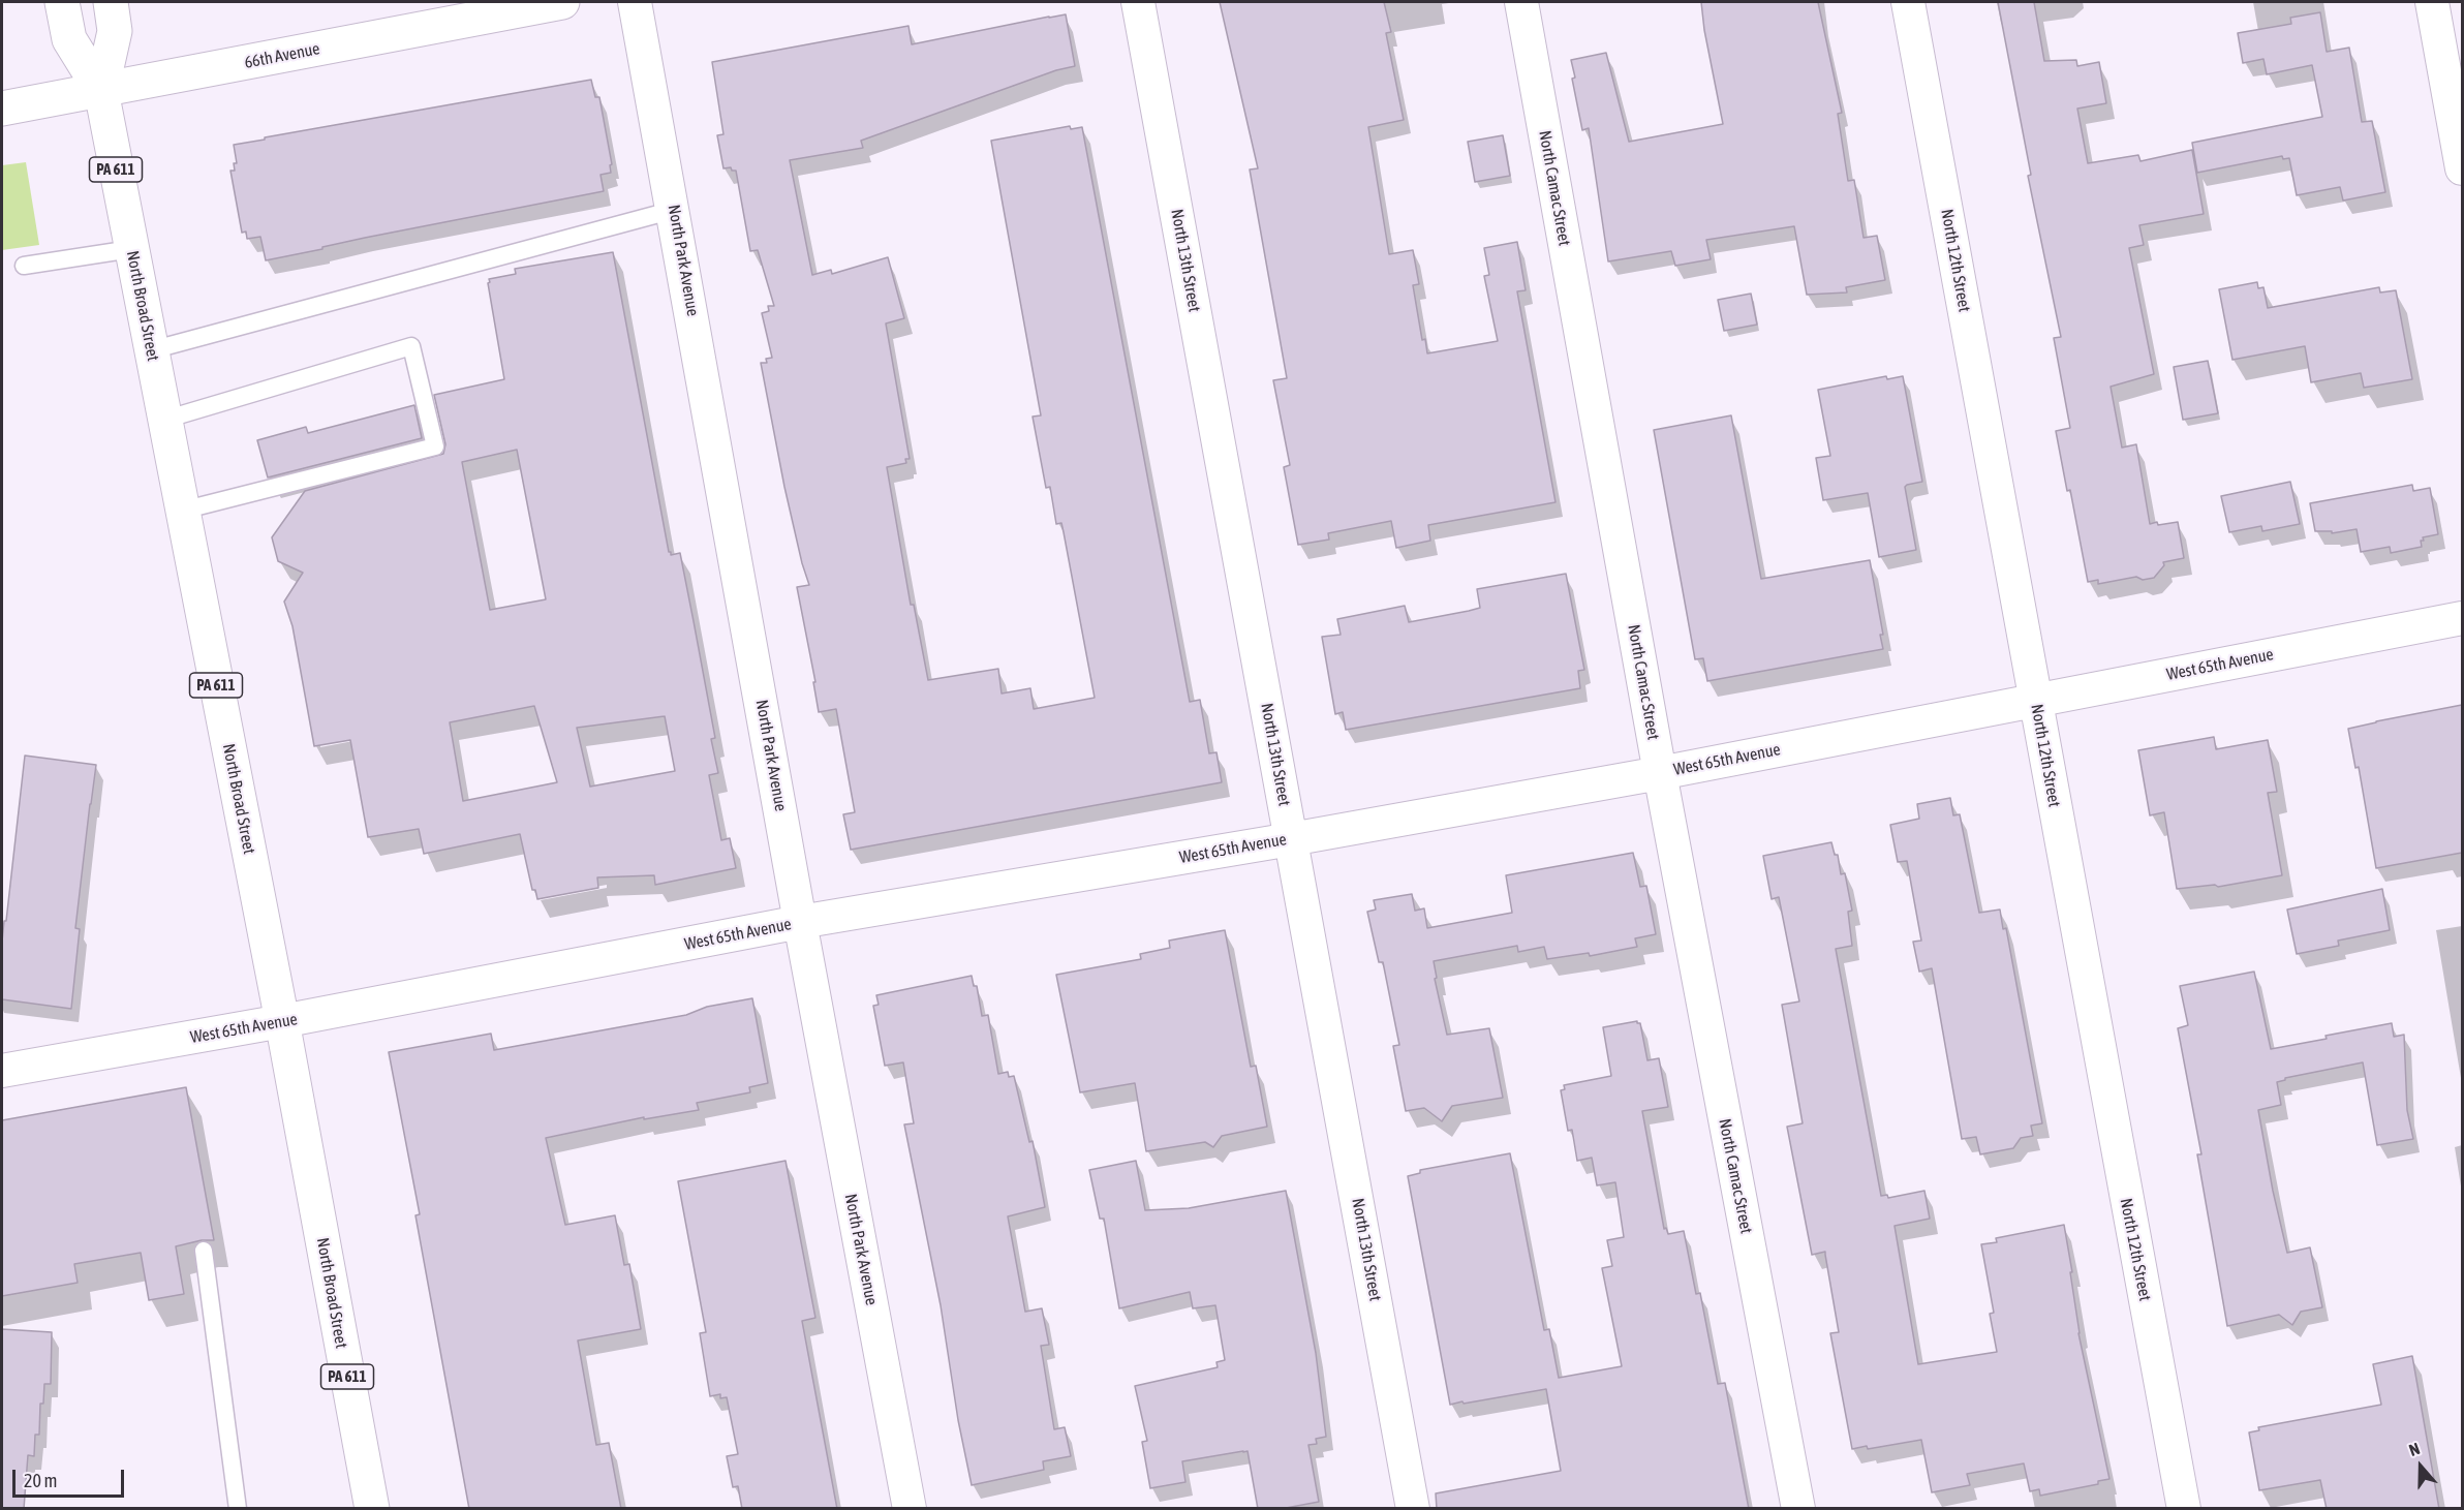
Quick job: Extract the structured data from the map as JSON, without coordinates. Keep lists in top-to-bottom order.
{
  "streets": {
    "main road": ["66th Avenue", "PA 611", "North Broad Street"],
    "street": [
      "North Camac Street",
      "North Park Avenue",
      "North 13th Street",
      "North 12th Street",
      "West 65th Avenue"
    ]
  },
  "crossings": [
    ["66th Avenue", "North Broad Street"],
    ["North Camac Street", "West 65th Avenue"],
    ["North Park Avenue", "West 65th Avenue"],
    ["North 13th Street", "West 65th Avenue"],
    ["North 12th Street", "West 65th Avenue"],
    ["North Broad Street", "West 65th Avenue"]
  ],
  "scale_bar": "20 m",
  "north": "top"
}
